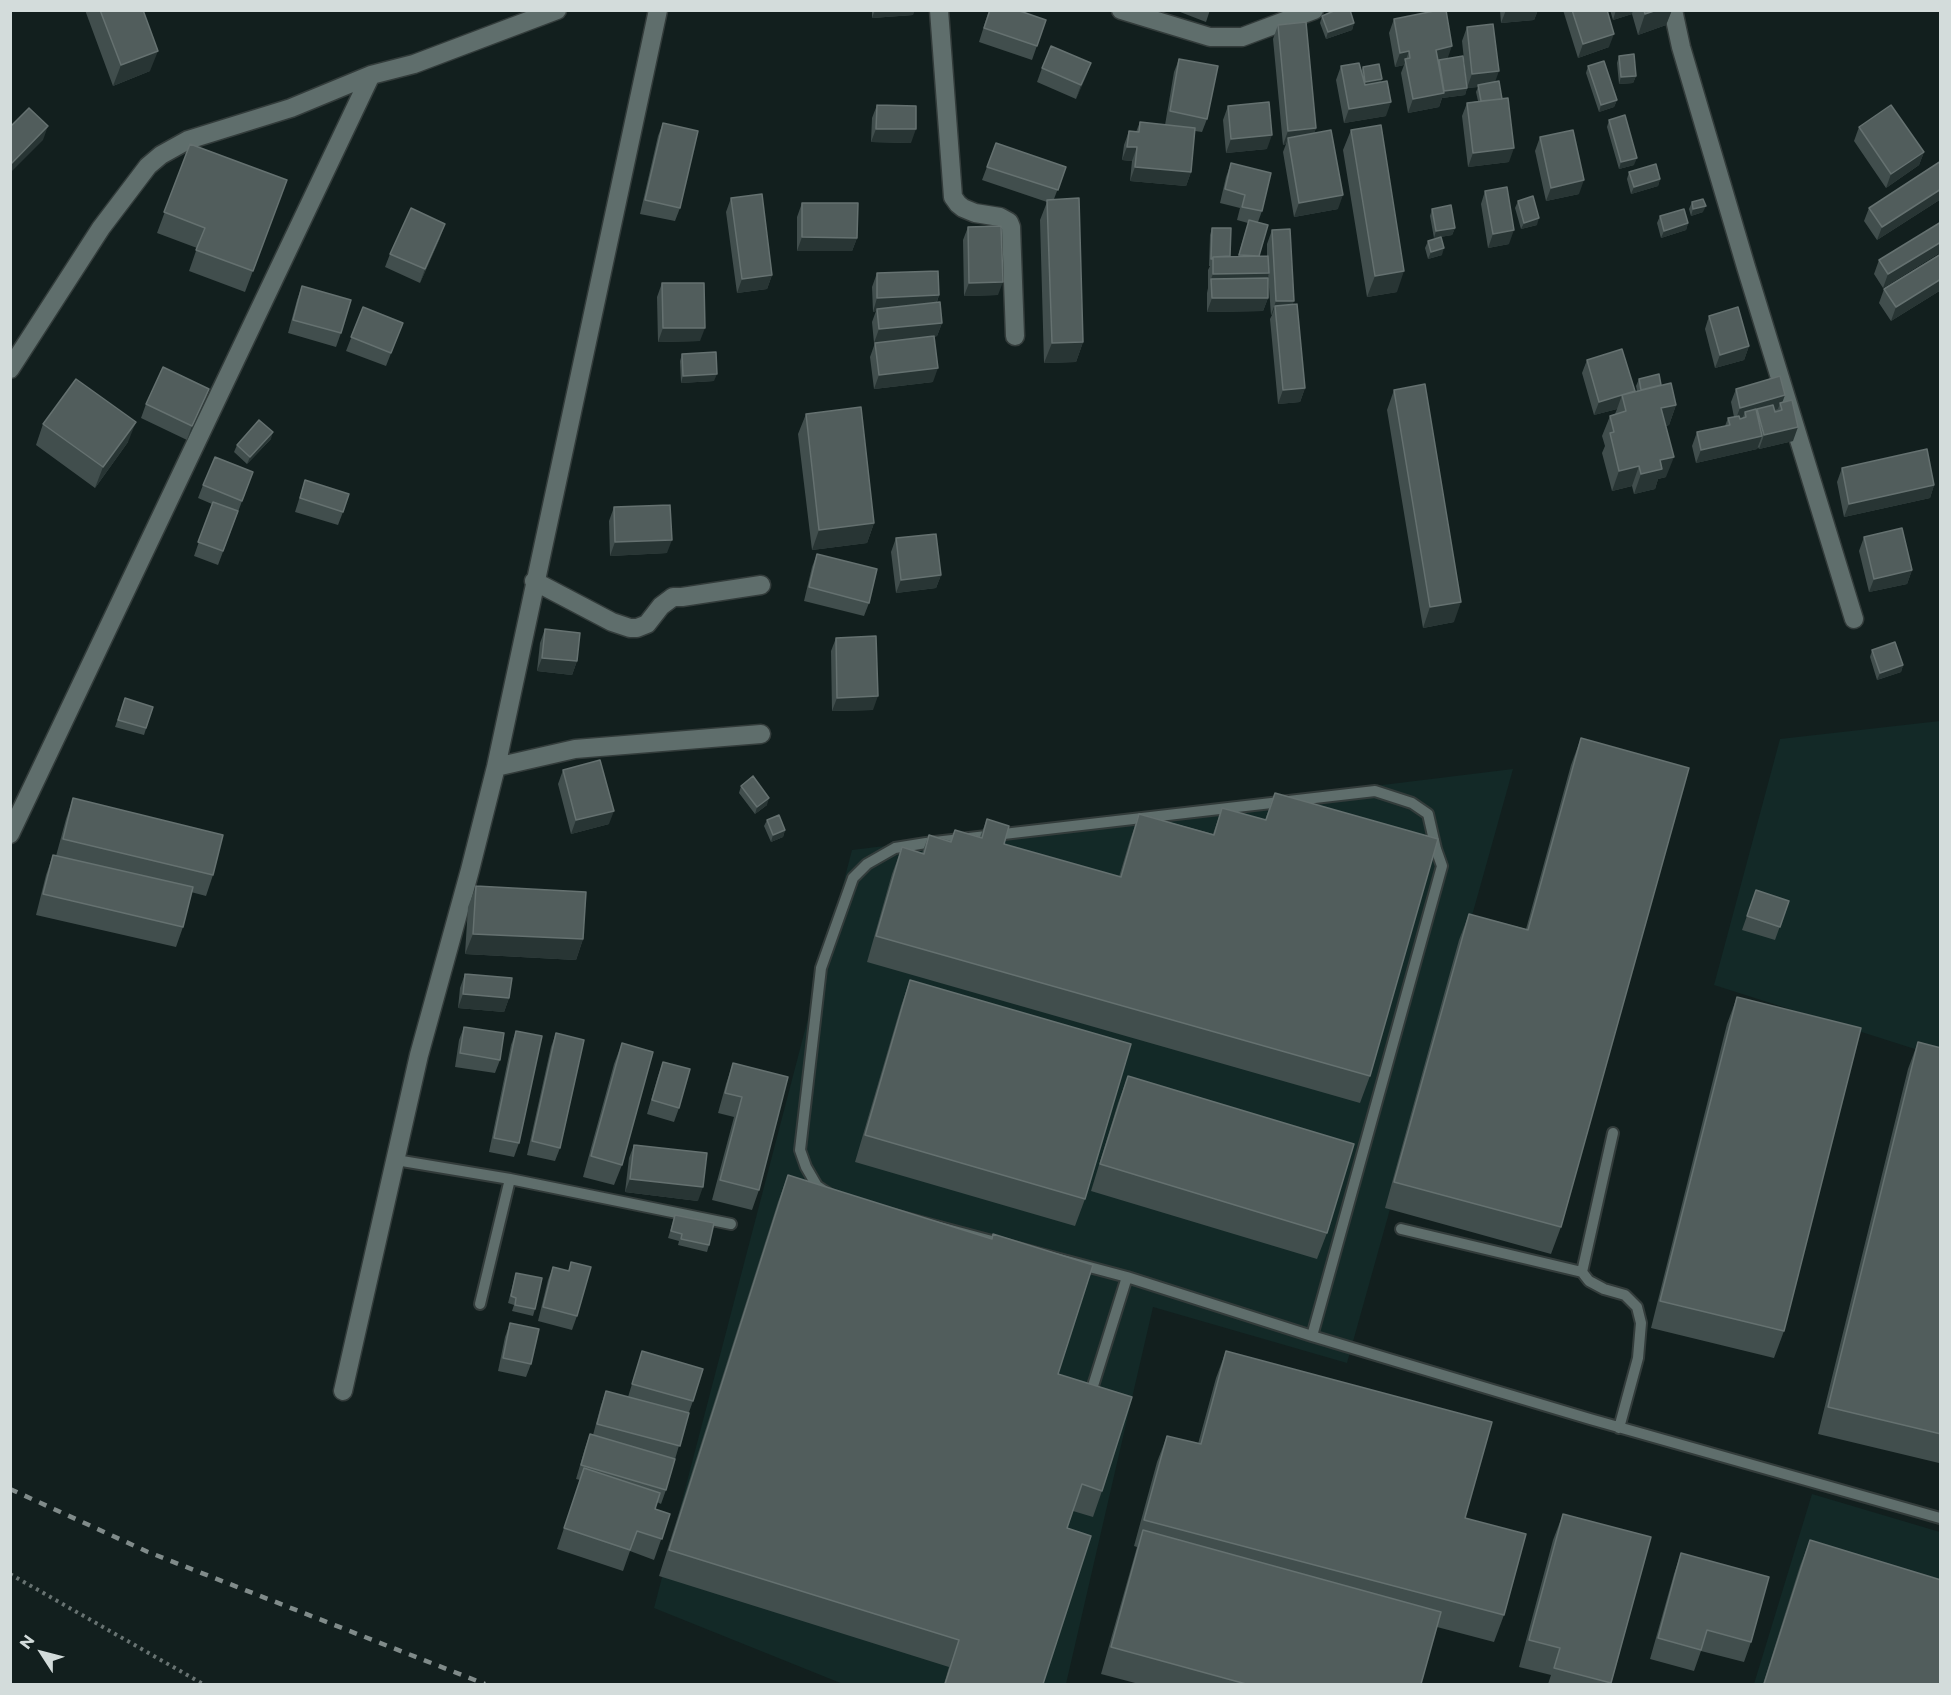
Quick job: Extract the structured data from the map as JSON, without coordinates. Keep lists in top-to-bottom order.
{
  "north": "top left"
}
